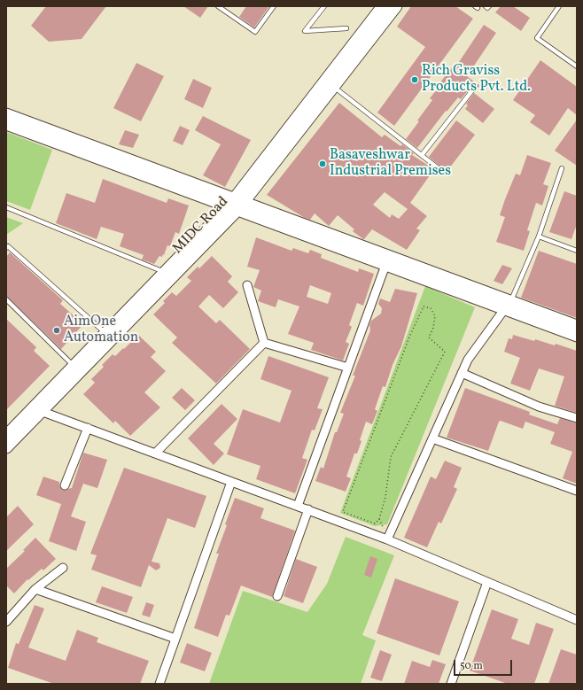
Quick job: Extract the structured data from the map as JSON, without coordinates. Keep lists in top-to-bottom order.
{
  "streets": {
    "main road": ["MIDC Road"]
  },
  "places": ["Rich Graviss Products Pvt. Ltd.", "Basaveshwar Industrial Premises", "AimOne Automation"],
  "scale_bar": "50 m"
}
